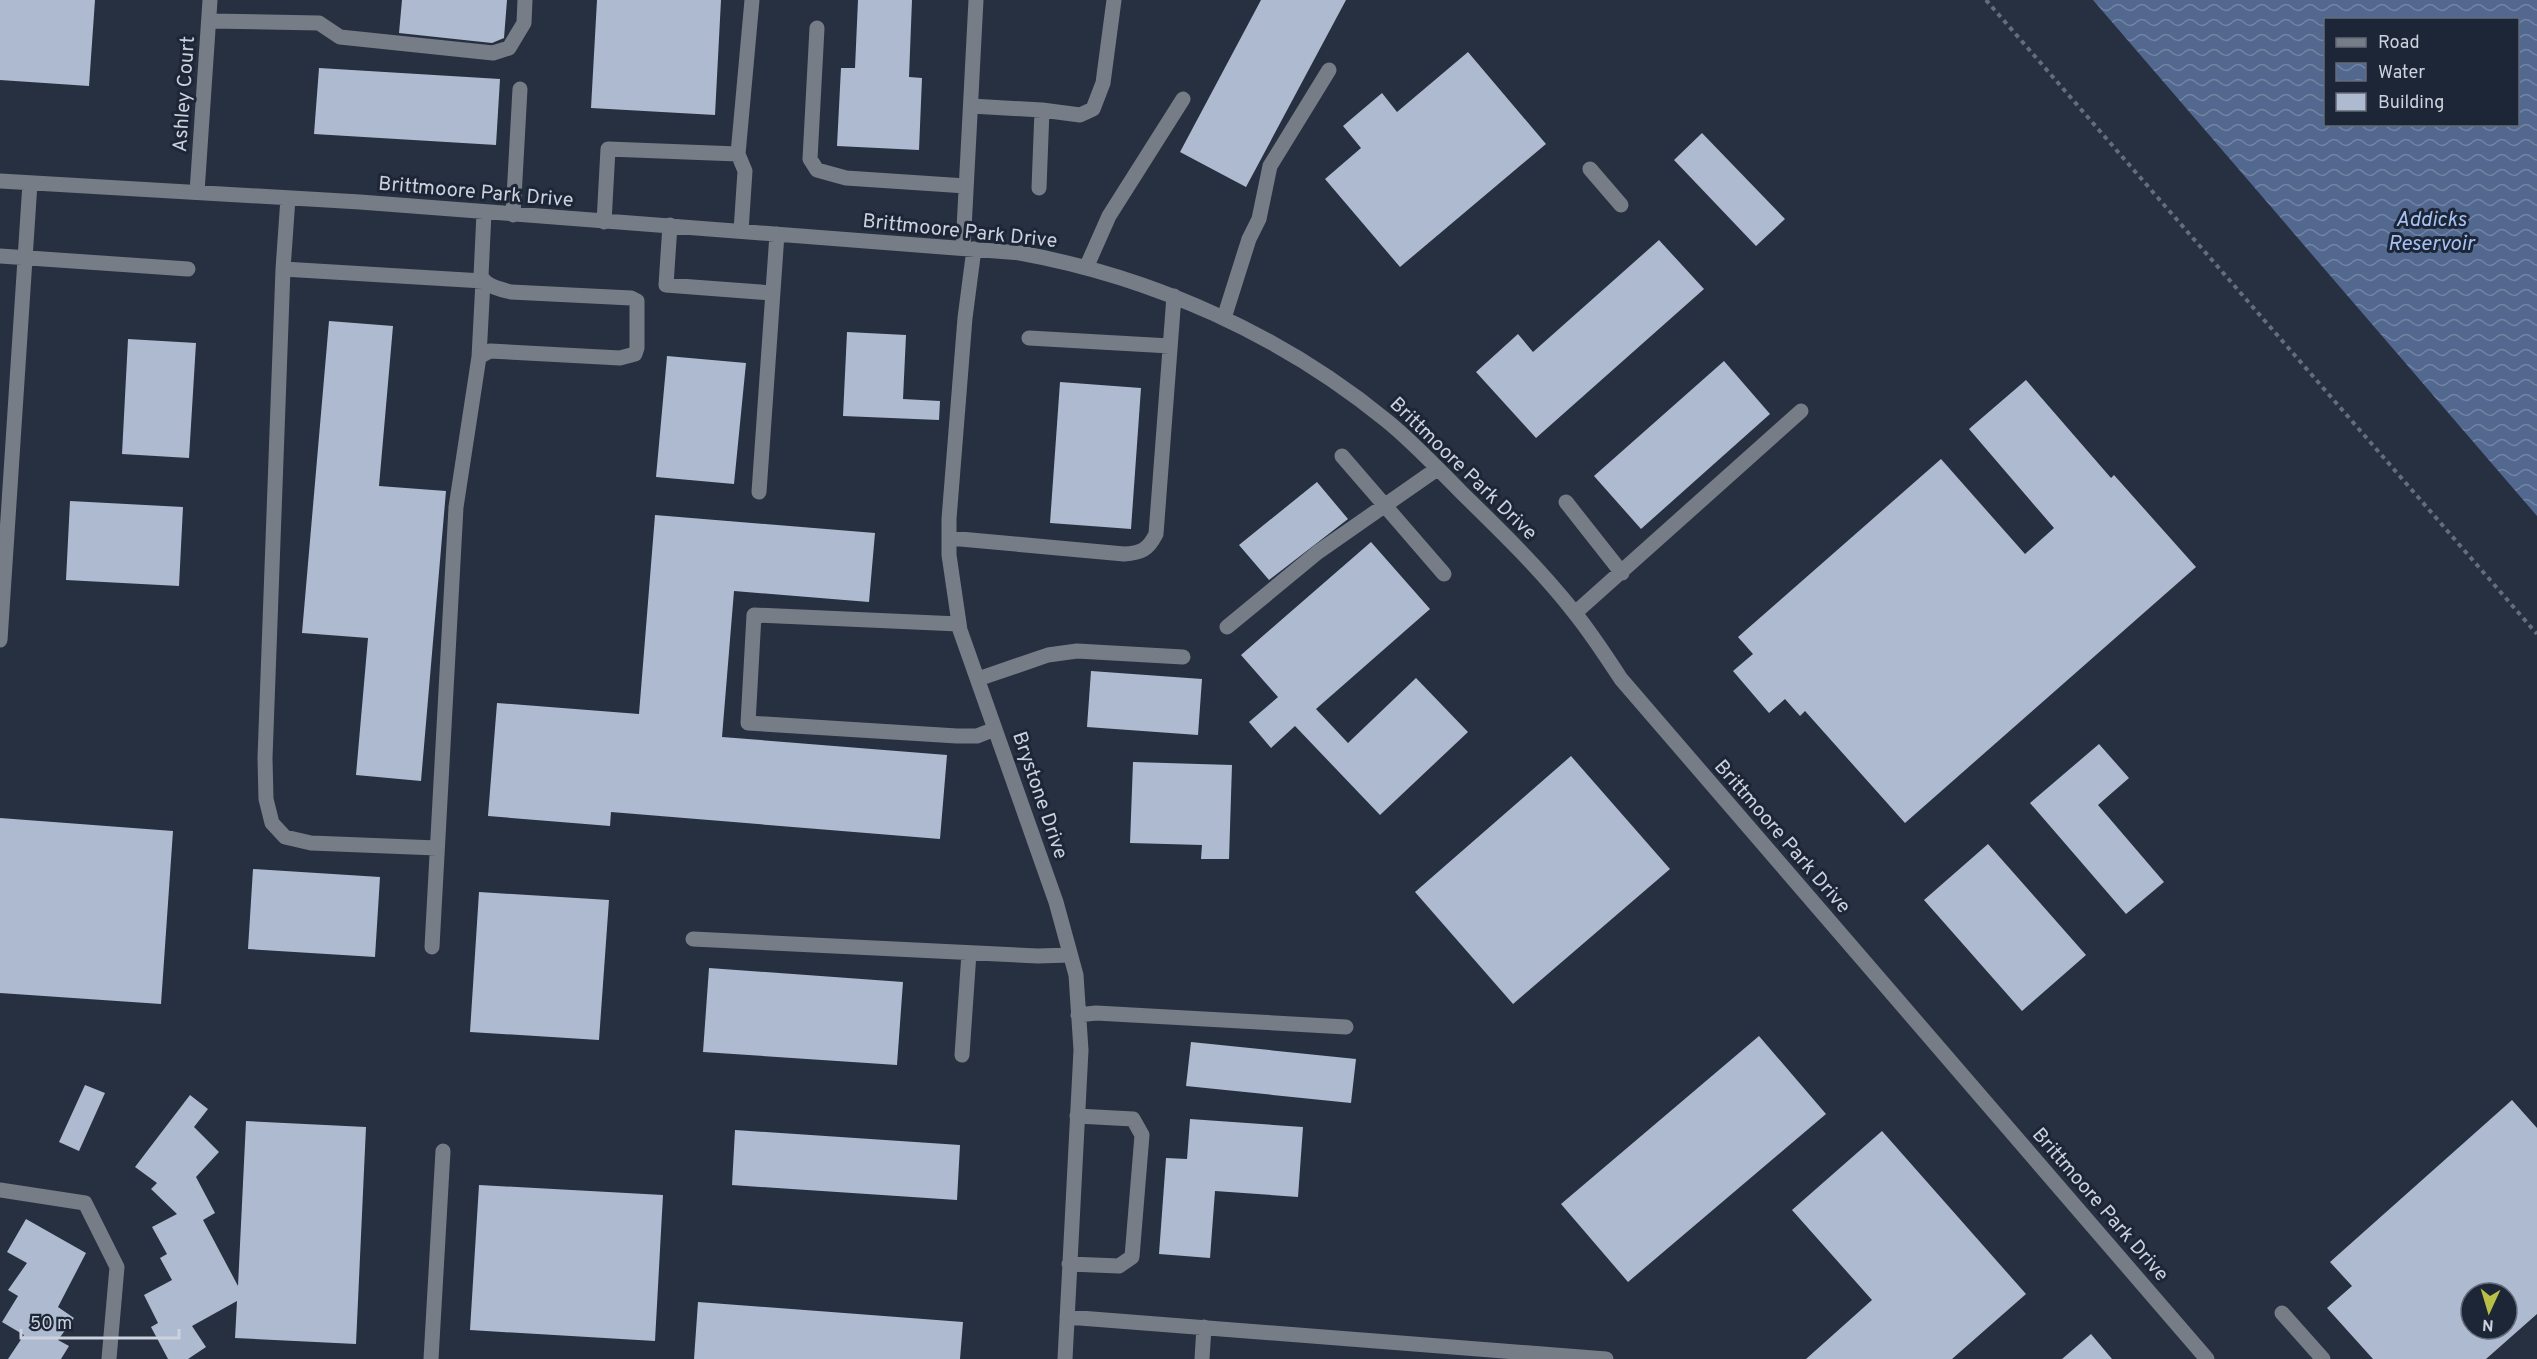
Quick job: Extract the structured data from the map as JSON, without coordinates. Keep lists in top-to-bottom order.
{
  "streets": {
    "street": ["Ashley Court", "Brittmoore Park Drive", "Brystone Drive"]
  },
  "crossings": [
    ["Ashley Court", "Brittmoore Park Drive"],
    ["Brittmoore Park Drive", "Brystone Drive"]
  ],
  "water": ["Addicks Reservoir"],
  "legend": ["Road", "Water", "Building"],
  "scale_bar": "50 m",
  "north": "bottom"
}
